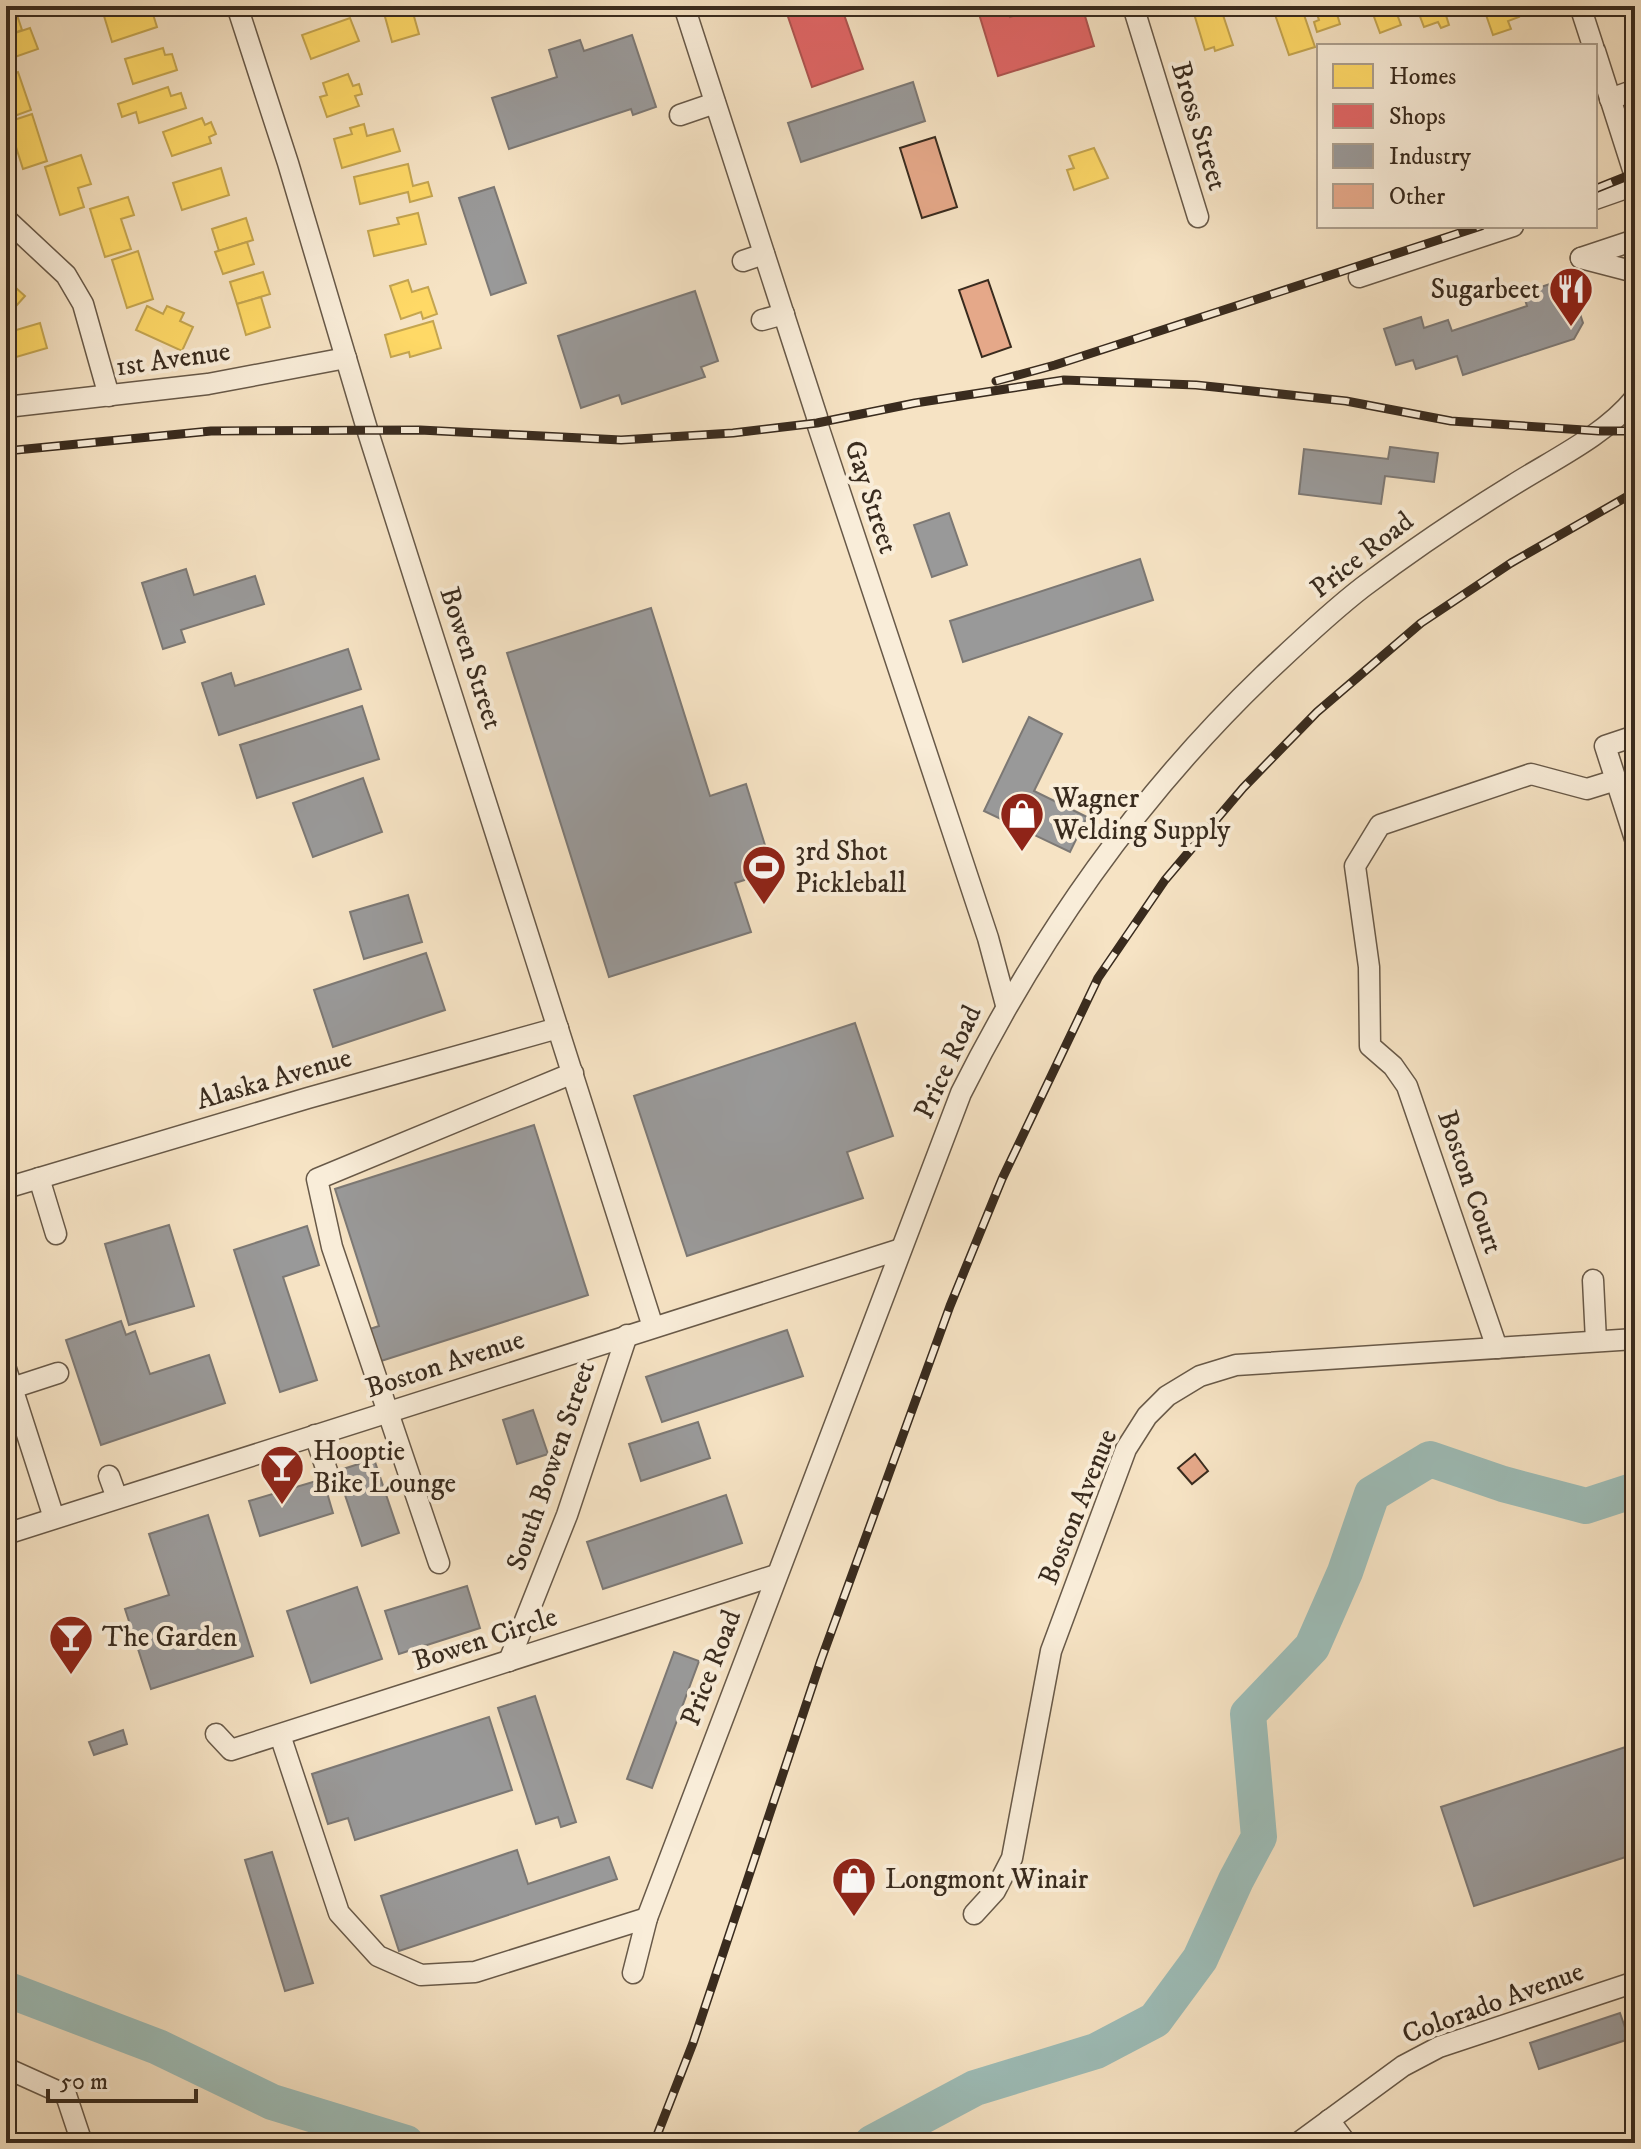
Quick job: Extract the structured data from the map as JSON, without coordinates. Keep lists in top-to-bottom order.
{
  "streets": {
    "street": [
      "Bross Street",
      "1st Avenue",
      "Gay Street",
      "Price Road",
      "Bowen Street",
      "Alaska Avenue",
      "Boston Court",
      "Boston Avenue",
      "South Bowen Street",
      "Bowen Circle",
      "Colorado Avenue"
    ]
  },
  "crossings": [
    ["1st Avenue", "Bowen Street"],
    ["Gay Street", "Price Road"],
    ["Price Road", "Boston Avenue"],
    ["Price Road", "Bowen Circle"],
    ["Bowen Street", "Alaska Avenue"],
    ["Bowen Street", "Boston Avenue"],
    ["Boston Court", "Boston Avenue"],
    ["Boston Avenue", "South Bowen Street"],
    ["South Bowen Street", "Bowen Circle"]
  ],
  "places": {
    "restaurant": ["Sugarbeet"],
    "shop": ["Wagner Welding Supply", "Longmont Winair"],
    "sports": ["3rd Shot Pickleball"],
    "bar": ["Hooptie Bike Lounge", "The Garden"]
  },
  "legend": [
    "Homes",
    "Shops",
    "Industry",
    "Other"
  ],
  "scale_bar": "50 m"
}
